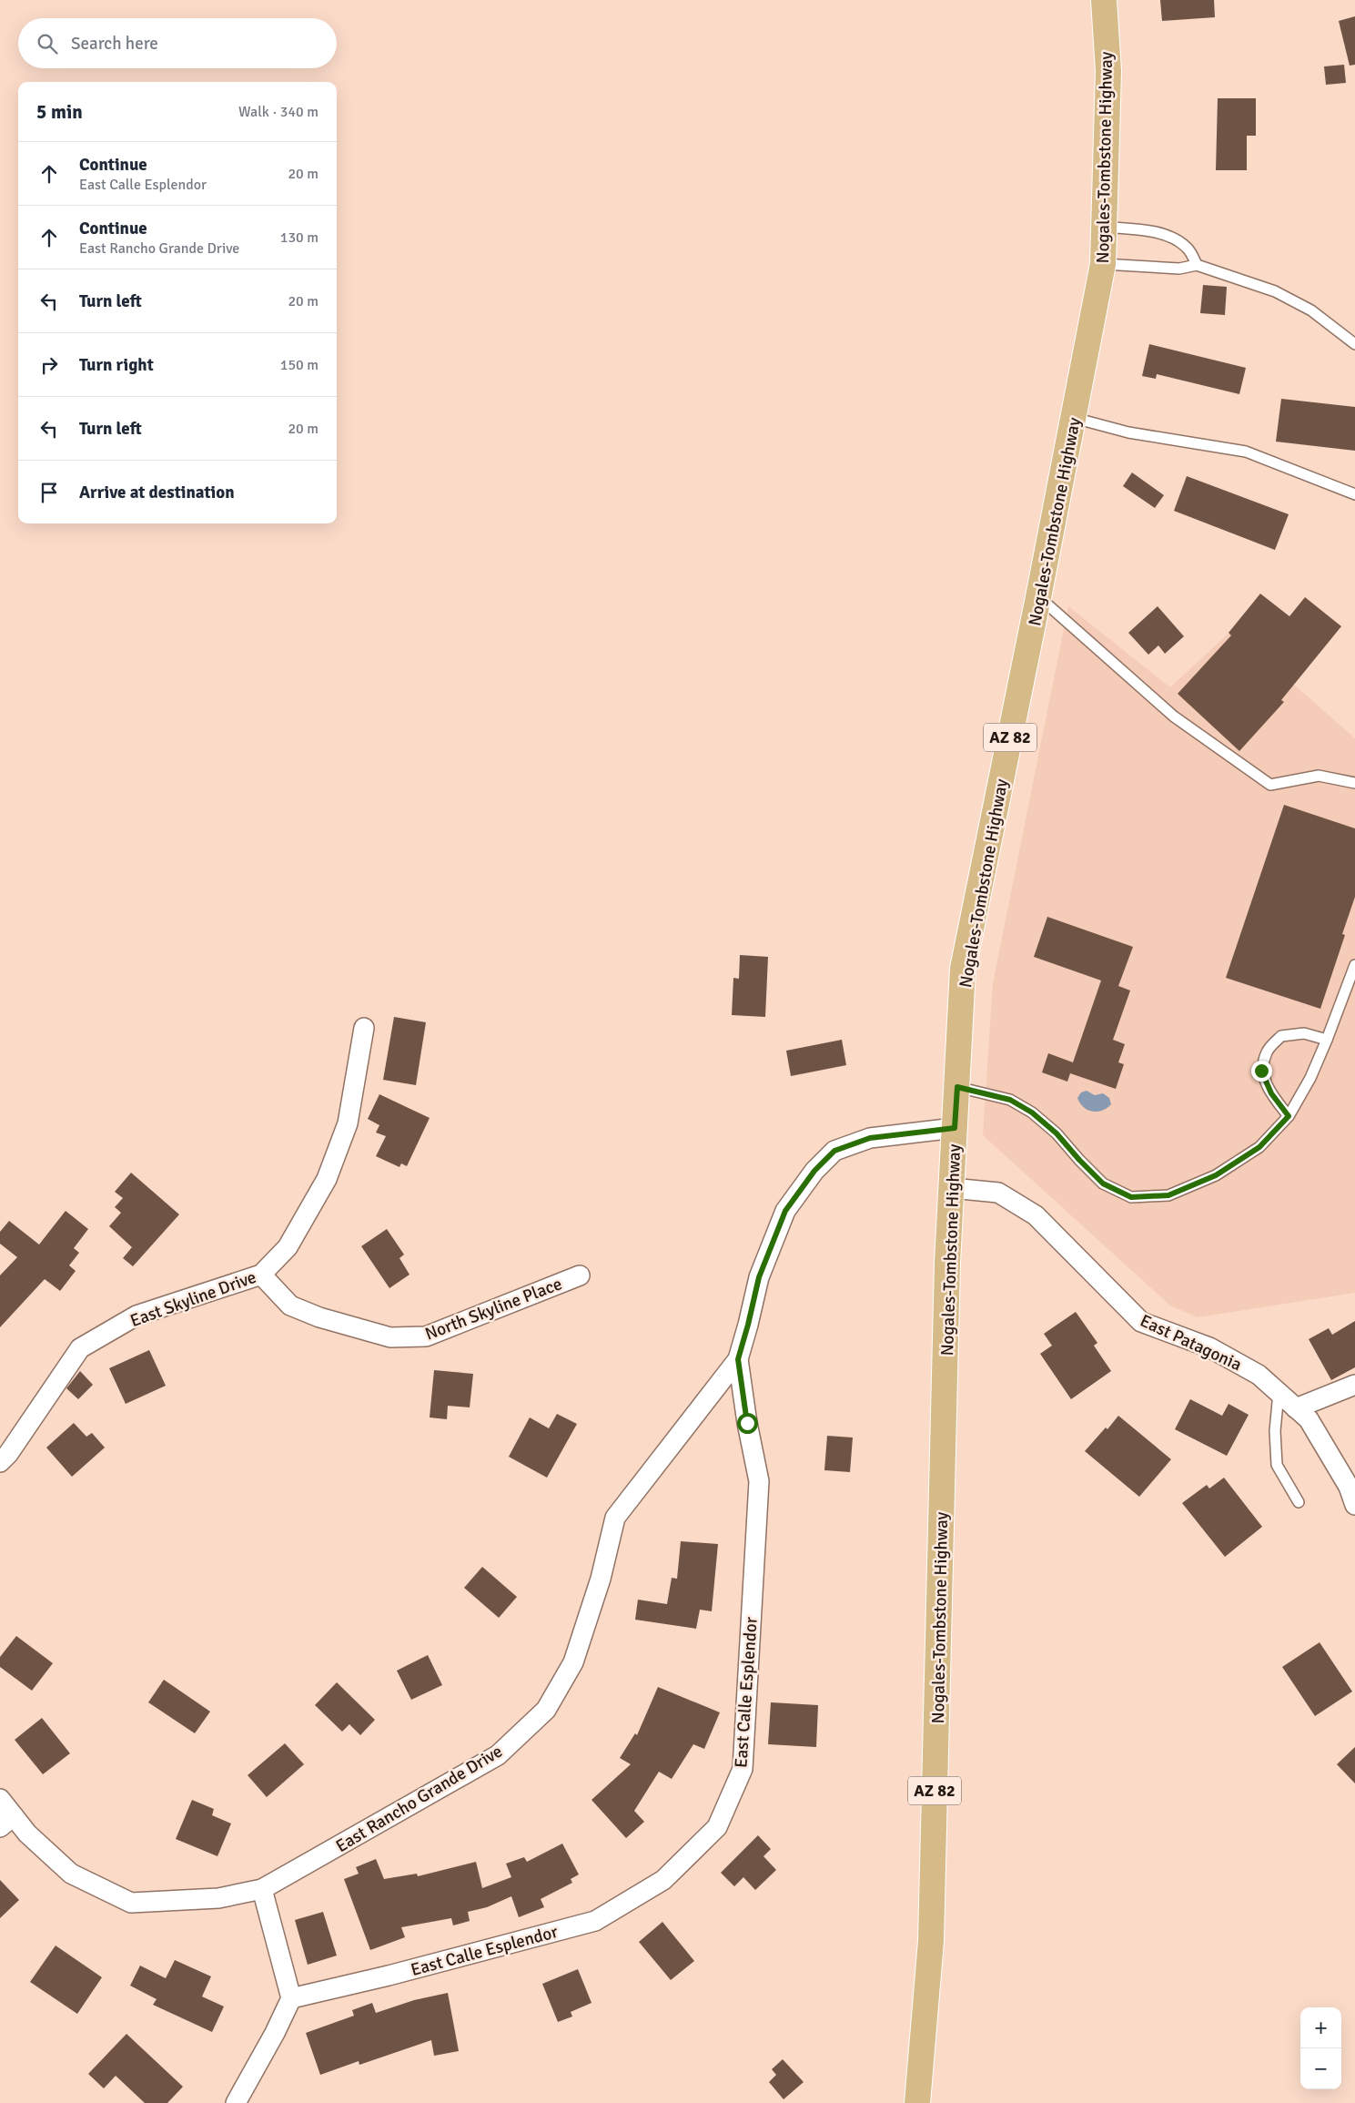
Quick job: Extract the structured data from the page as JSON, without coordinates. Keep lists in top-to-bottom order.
{
  "streets": {
    "main road": ["Nogales-Tombstone Highway", "AZ 82"],
    "street": [
      "East Skyline Drive",
      "North Skyline Place",
      "East Patagonia",
      "East Calle Esplendor",
      "East Rancho Grande Drive"
    ]
  },
  "crossings": [
    ["Nogales-Tombstone Highway", "East Patagonia"],
    ["Nogales-Tombstone Highway", "East Rancho Grande Drive"],
    ["East Skyline Drive", "North Skyline Place"],
    ["East Calle Esplendor", "East Rancho Grande Drive"]
  ],
  "page": {
    "search": "Search here",
    "heading": ["5 min", "Walk · 340 m"],
    "list": [
      ["Continue", "East Calle Esplendor", "20 m"],
      ["Continue", "East Rancho Grande Drive", "130 m"],
      ["Turn left", "20 m"],
      ["Turn right", "150 m"],
      ["Turn left", "20 m"],
      "Arrive at destination"
    ],
    "map_buttons": ["+", "−"]
  }
}
